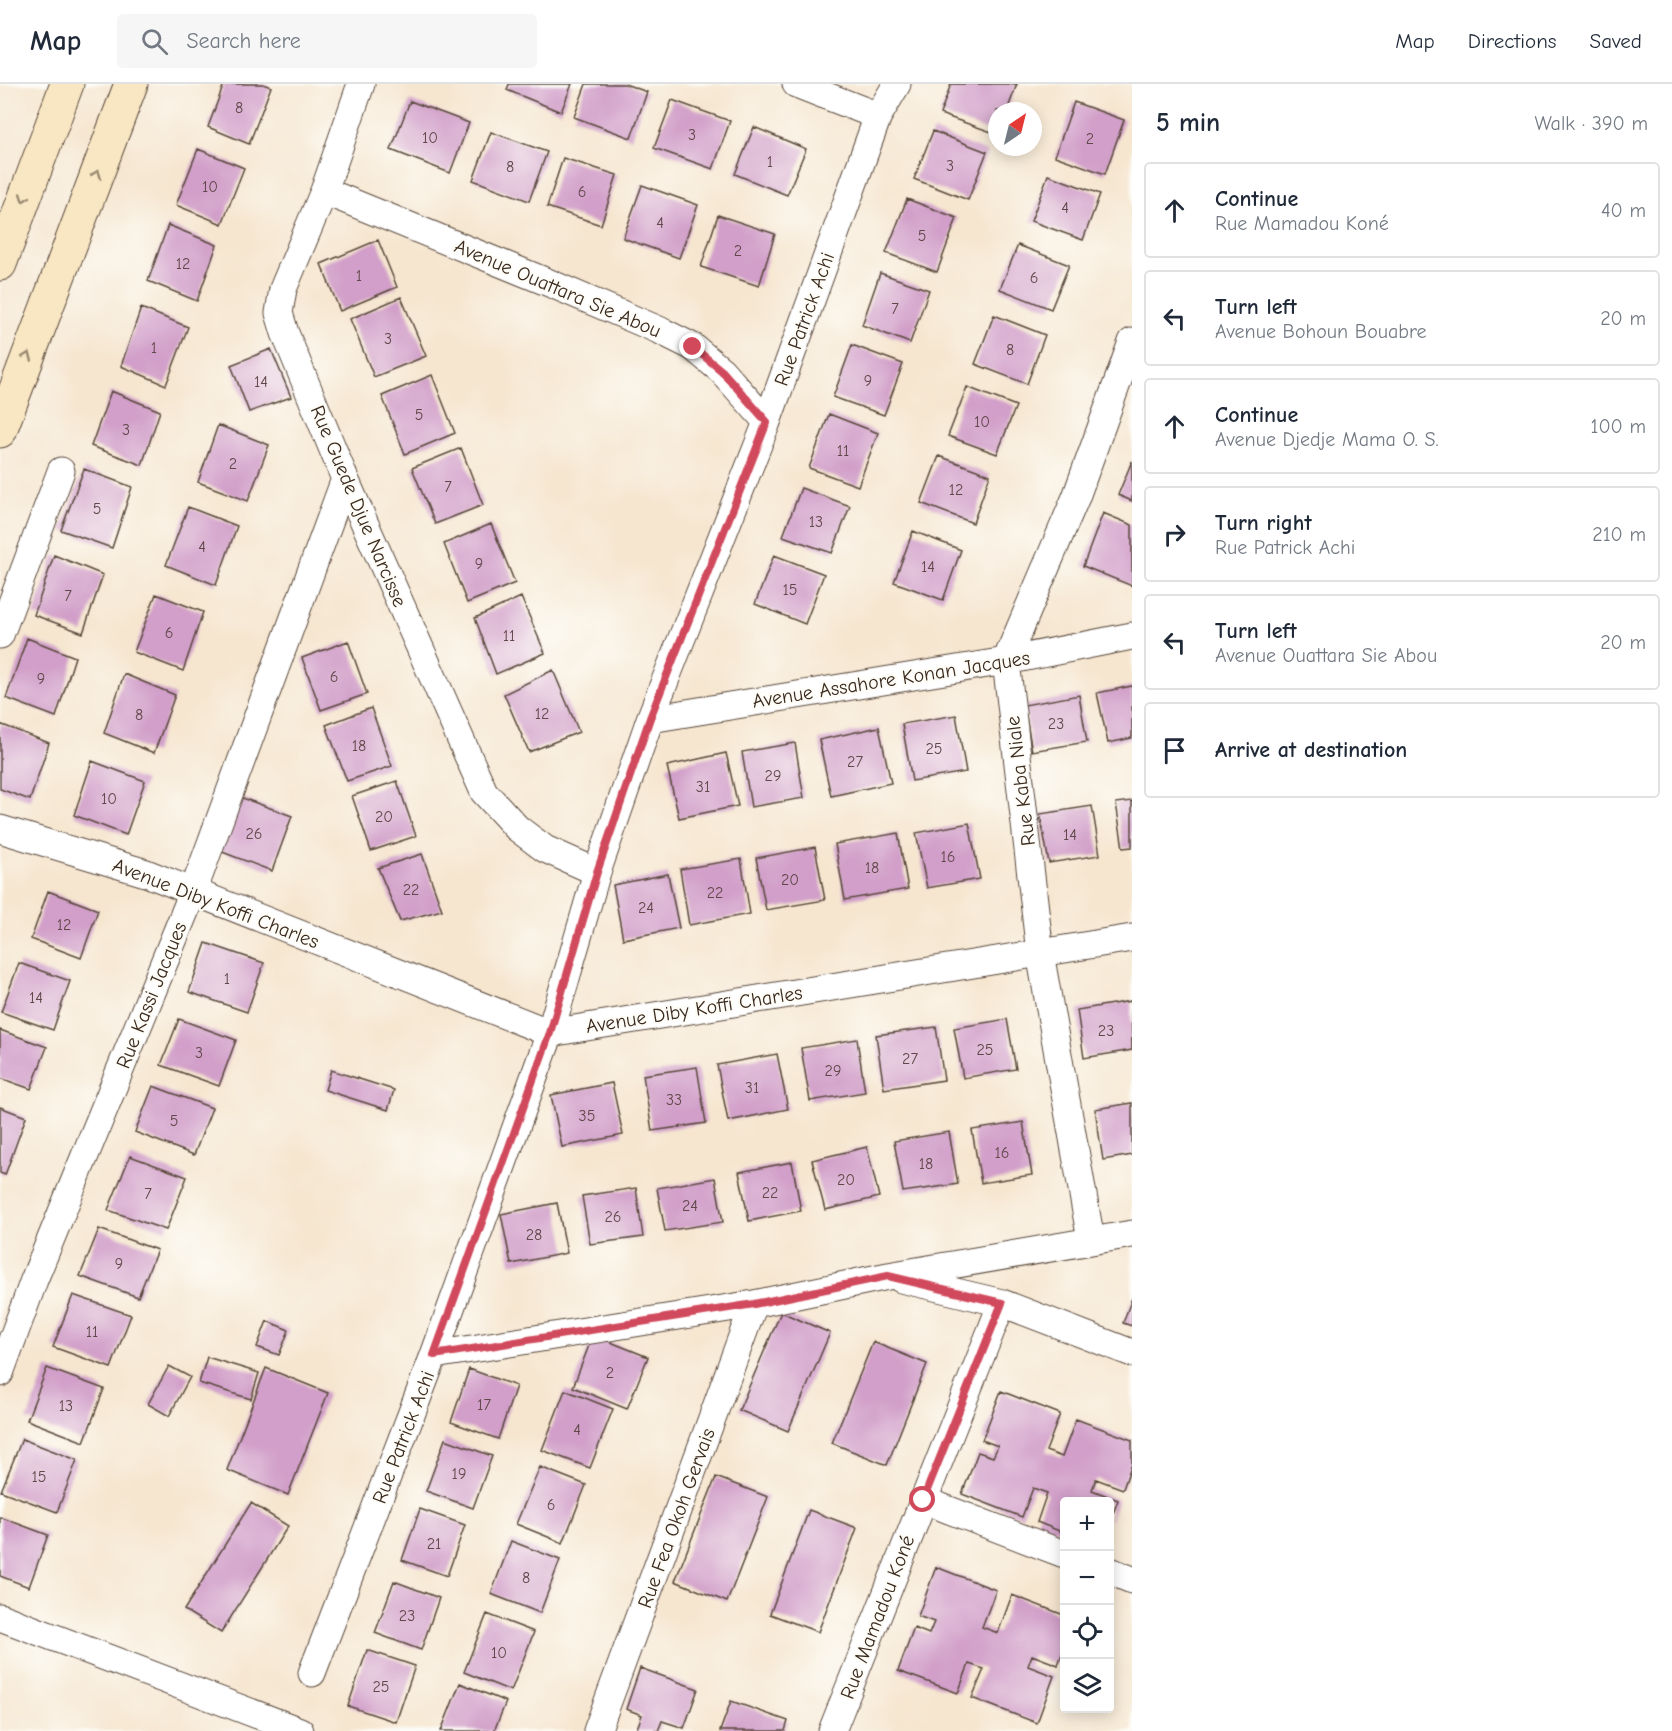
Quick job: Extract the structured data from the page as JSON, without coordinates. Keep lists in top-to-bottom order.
{
  "streets": {
    "street": [
      "Avenue Ouattara Sie Abou",
      "Rue Patrick Achi",
      "Rue Guede Djue Narcisse",
      "Avenue Assahore Konan Jacques",
      "Rue Kaba Niale",
      "Avenue Diby Koffi Charles",
      "Rue Kassi Jacques",
      "Rue Fea Okoh Gervais",
      "Rue Mamadou Koné"
    ]
  },
  "crossings": [
    ["Avenue Ouattara Sie Abou", "Rue Patrick Achi"],
    ["Avenue Ouattara Sie Abou", "Rue Guede Djue Narcisse"],
    ["Rue Patrick Achi", "Rue Guede Djue Narcisse"],
    ["Rue Patrick Achi", "Avenue Assahore Konan Jacques"],
    ["Rue Patrick Achi", "Avenue Diby Koffi Charles"],
    ["Rue Guede Djue Narcisse", "Rue Kassi Jacques"],
    ["Avenue Assahore Konan Jacques", "Rue Kaba Niale"],
    ["Rue Kaba Niale", "Avenue Diby Koffi Charles"],
    ["Avenue Diby Koffi Charles", "Rue Kassi Jacques"]
  ],
  "house_numbers": [
    "8",
    "3",
    "10",
    "2",
    "1",
    "3",
    "8",
    "10",
    "6",
    "4",
    "4",
    "5",
    "2",
    "12",
    "1",
    "6",
    "7",
    "3",
    "1",
    "8",
    "9",
    "14",
    "5",
    "10",
    "3",
    "11",
    "2",
    "7",
    "12",
    "5",
    "13",
    "4",
    "9",
    "14",
    "15",
    "7",
    "6",
    "11",
    "6",
    "9",
    "12",
    "8",
    "23",
    "18",
    "25",
    "27",
    "29",
    "31",
    "10",
    "20",
    "26",
    "14",
    "16",
    "18",
    "20",
    "22",
    "22",
    "24",
    "12",
    "1",
    "14",
    "23",
    "25",
    "3",
    "27",
    "29",
    "31",
    "33",
    "35",
    "5",
    "16",
    "18",
    "20",
    "22",
    "7",
    "24",
    "26",
    "28",
    "9",
    "11",
    "2",
    "17",
    "13",
    "4",
    "19",
    "15",
    "6",
    "21",
    "8",
    "23",
    "10",
    "25"
  ],
  "north": "top right",
  "page": {
    "header": "Map",
    "search": "Search here",
    "nav": ["Map", "Directions", "Saved"],
    "heading": ["5 min", "Walk · 390 m"],
    "list": [
      ["Continue", "Rue Mamadou Koné", "40 m"],
      ["Turn left", "Avenue Bohoun Bouabre", "20 m"],
      ["Continue", "Avenue Djedje Mama O. S.", "100 m"],
      ["Turn right", "Rue Patrick Achi", "210 m"],
      ["Turn left", "Avenue Ouattara Sie Abou", "20 m"],
      "Arrive at destination"
    ],
    "map_buttons": ["+", "−"]
  }
}
